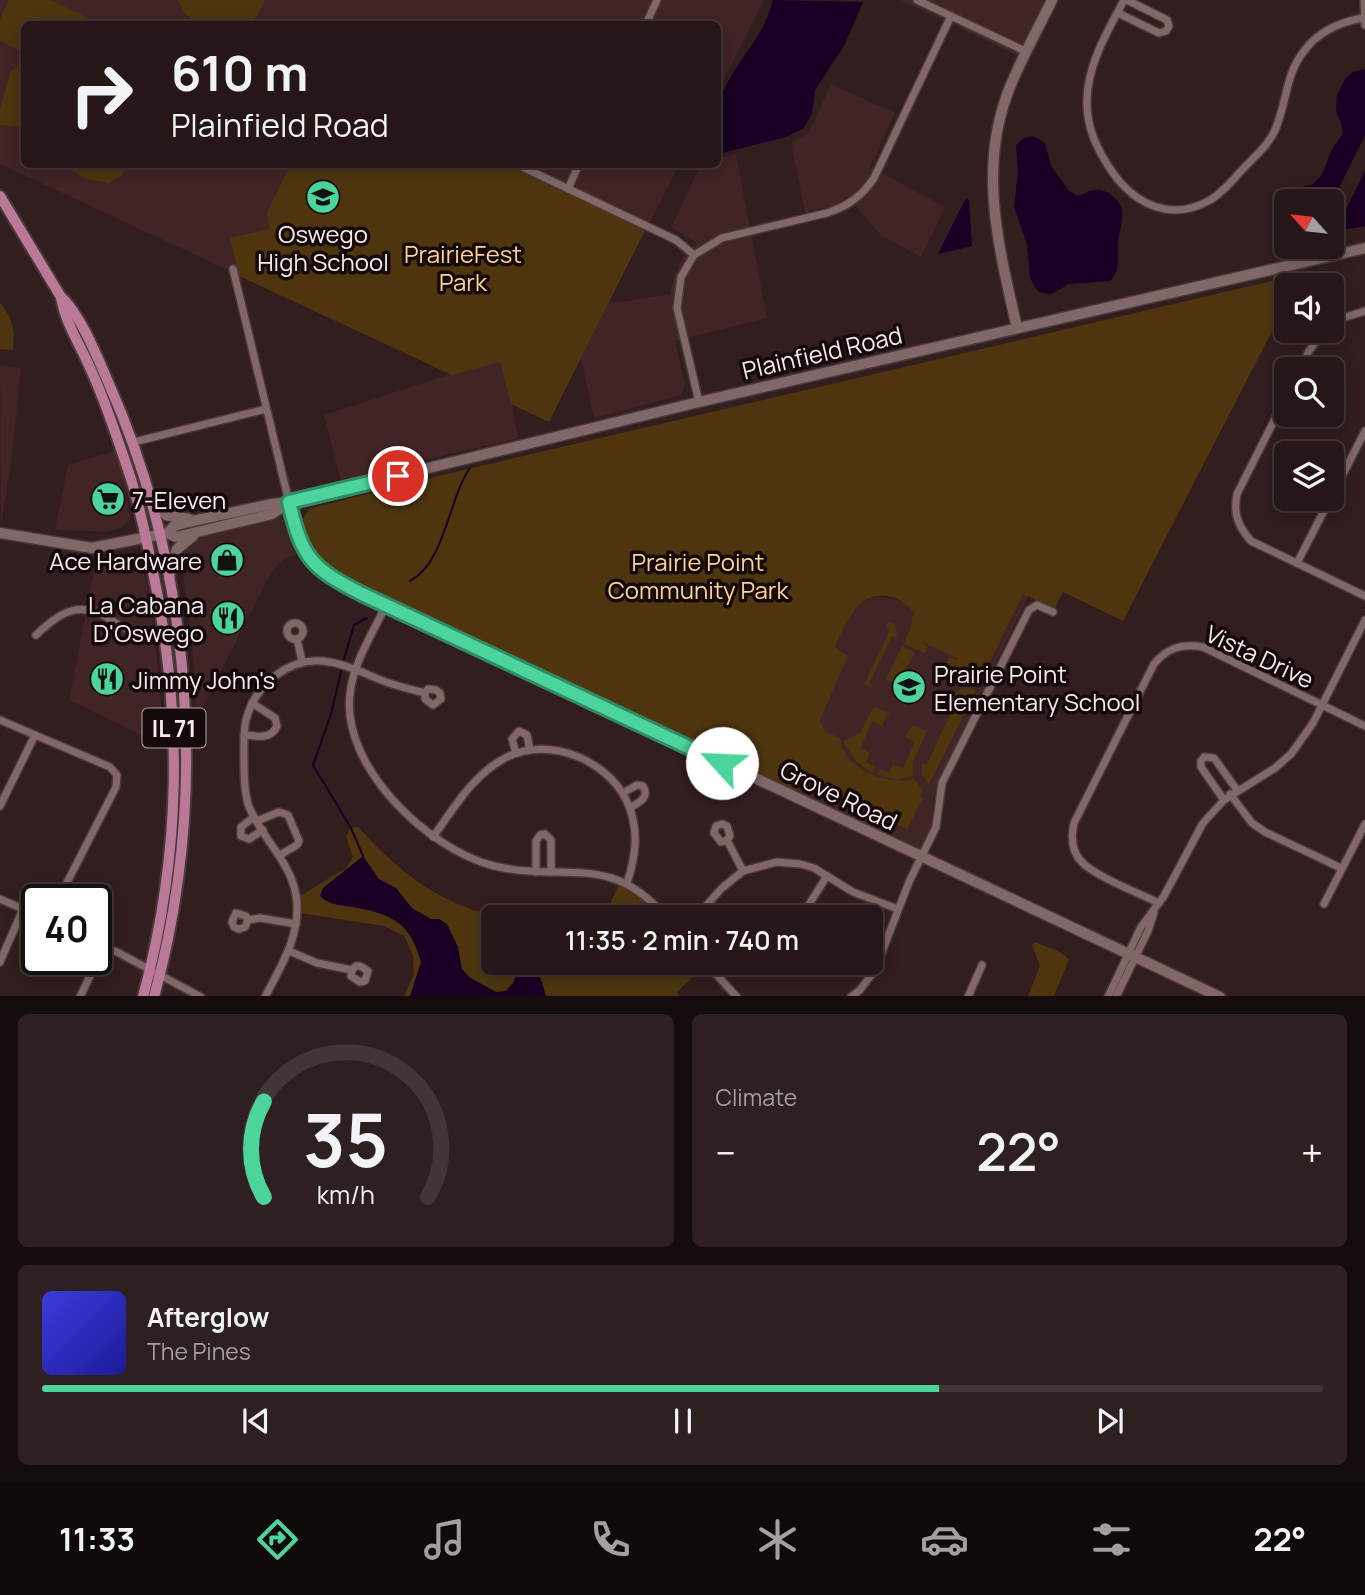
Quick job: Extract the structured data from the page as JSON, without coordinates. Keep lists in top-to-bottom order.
{
  "streets": {
    "main road": ["IL 71"],
    "street": ["Plainfield Road", "Vista Drive", "Grove Road"]
  },
  "crossings": [
    ["Plainfield Road", "IL 71"],
    ["Plainfield Road", "Grove Road"]
  ],
  "parks": ["PrairieFest Park", "Prairie Point Community Park"],
  "places": {
    "school or university": ["Oswego High School", "Prairie Point Elementary School"],
    "supermarket": ["7-Eleven"],
    "shop": ["Ace Hardware"],
    "restaurant": ["La Cabana D'Oswego", "Jimmy John's"]
  },
  "north": "top left",
  "page": {
    "turn": ["610 m", "Plainfield Road"],
    "limit": "40",
    "trip": "11:35 · 2 min · 740 m",
    "tile": "Climate",
    "heat": ["−", "22°", "+"],
    "song": ["Afterglow", "The Pines"],
    "tabs": ["11:33", "22°"],
    "gauge": ["35", "km/h"]
  }
}
